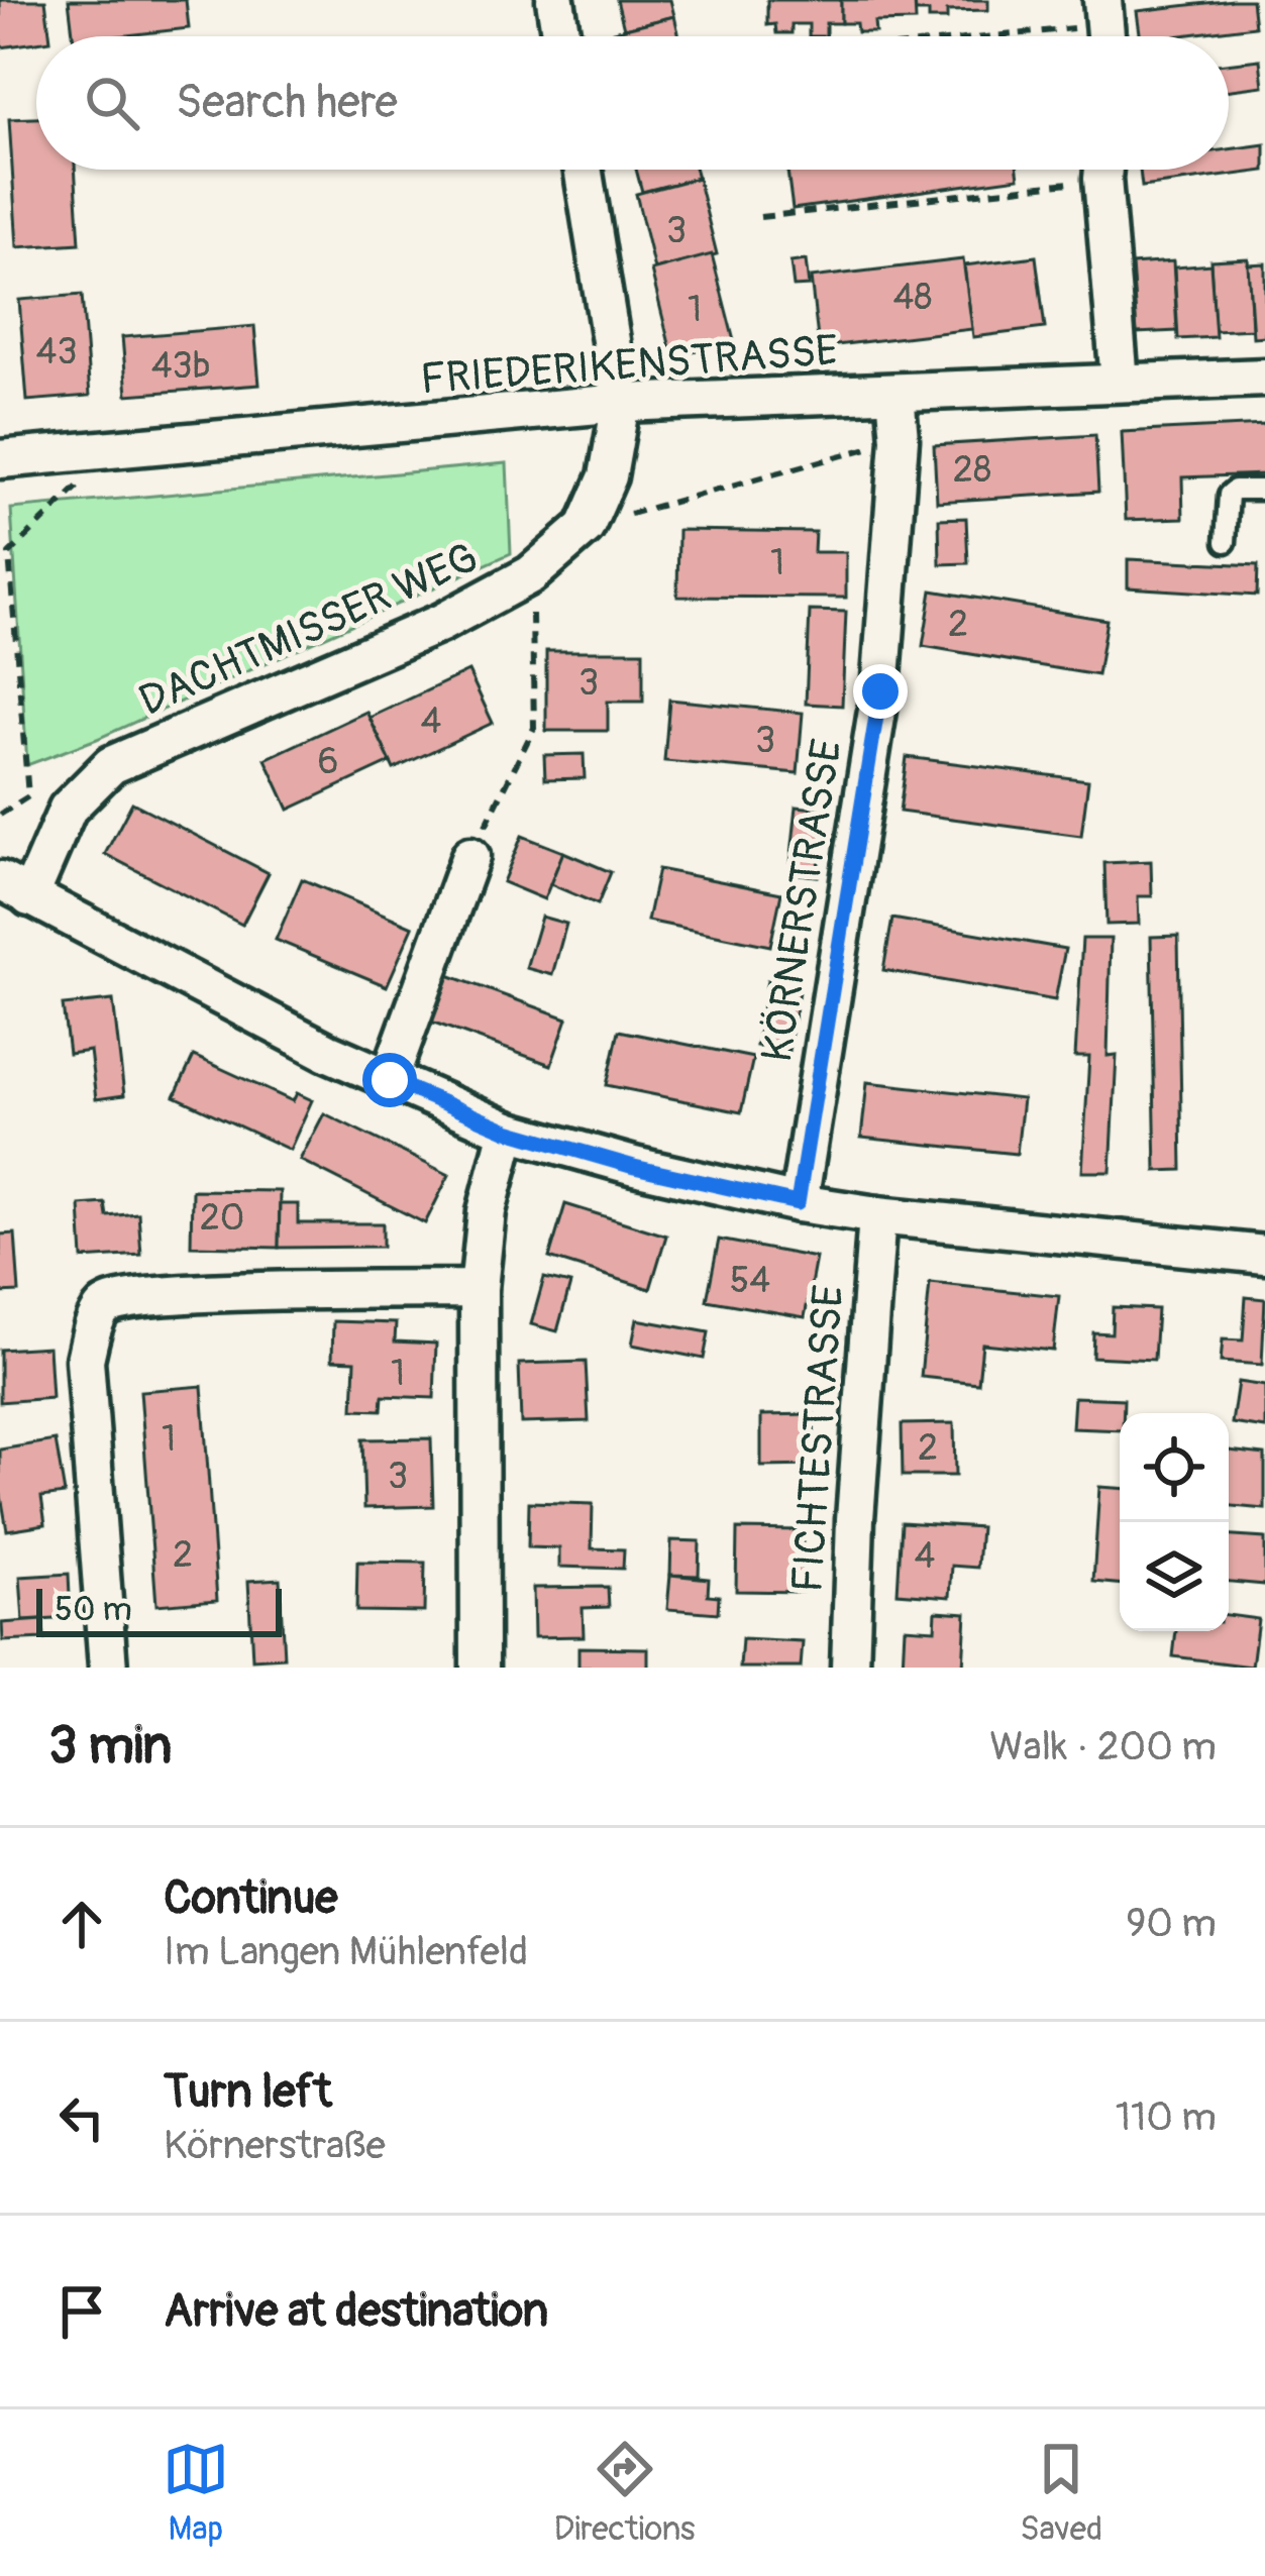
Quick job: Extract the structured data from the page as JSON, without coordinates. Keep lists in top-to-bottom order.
{
  "streets": {
    "street": [
      "FRIEDERIKENSTRASSE",
      "DACHTMISSER WEG",
      "KÖRNERSTRASSE",
      "FICHTESTRASSE"
    ]
  },
  "crossings": [
    ["FRIEDERIKENSTRASSE", "DACHTMISSER WEG"],
    ["FRIEDERIKENSTRASSE", "KÖRNERSTRASSE"]
  ],
  "house_numbers": [
    "3",
    "48",
    "1",
    "43",
    "43b",
    "28",
    "1",
    "2",
    "3",
    "4",
    "3",
    "6",
    "20",
    "54",
    "1",
    "1",
    "2",
    "3",
    "2",
    "4"
  ],
  "scale_bar": "50 m",
  "page": {
    "search": "Search here",
    "scale": "50 m",
    "heading": ["3 min", "Walk · 200 m"],
    "list": [
      ["Continue", "Im Langen Mühlenfeld", "90 m"],
      ["Turn left", "Körnerstraße", "110 m"],
      "Arrive at destination"
    ],
    "nav": ["Map", "Directions", "Saved"]
  }
}
